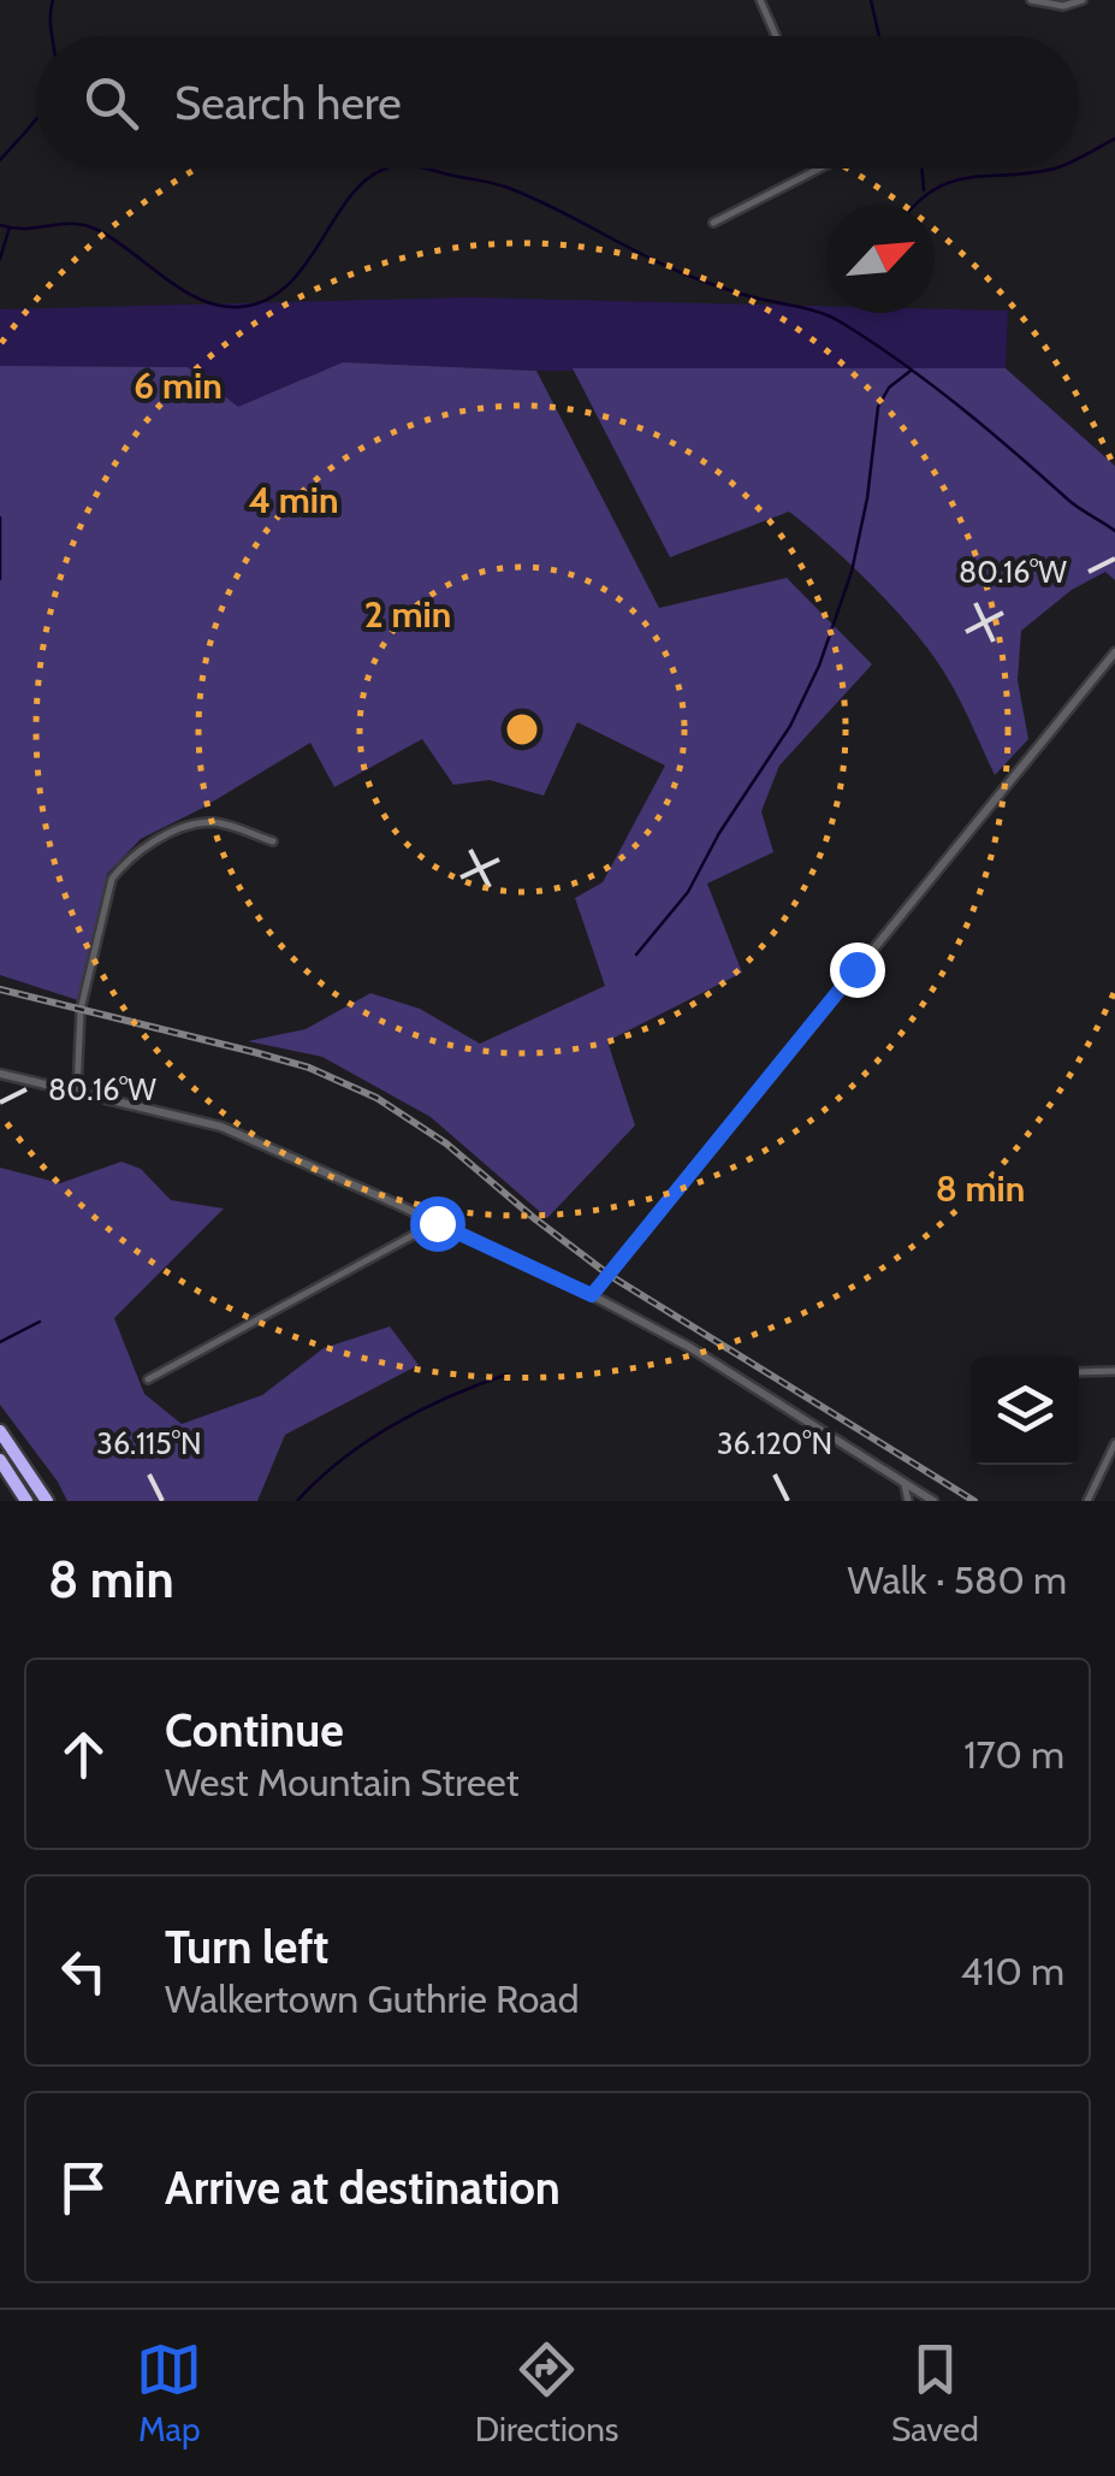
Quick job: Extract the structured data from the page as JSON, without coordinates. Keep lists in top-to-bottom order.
{
  "north": "top right",
  "page": {
    "search": "Search here",
    "heading": ["8 min", "Walk · 580 m"],
    "list": [
      ["Continue", "West Mountain Street", "170 m"],
      ["Turn left", "Walkertown Guthrie Road", "410 m"],
      "Arrive at destination"
    ],
    "nav": ["Map", "Directions", "Saved"]
  },
  "coordinates": ["80.16°W", "36.115°N", "36.120°N"],
  "rings": [
    "6 min",
    "4 min",
    "2 min",
    "8 min"
  ]
}
